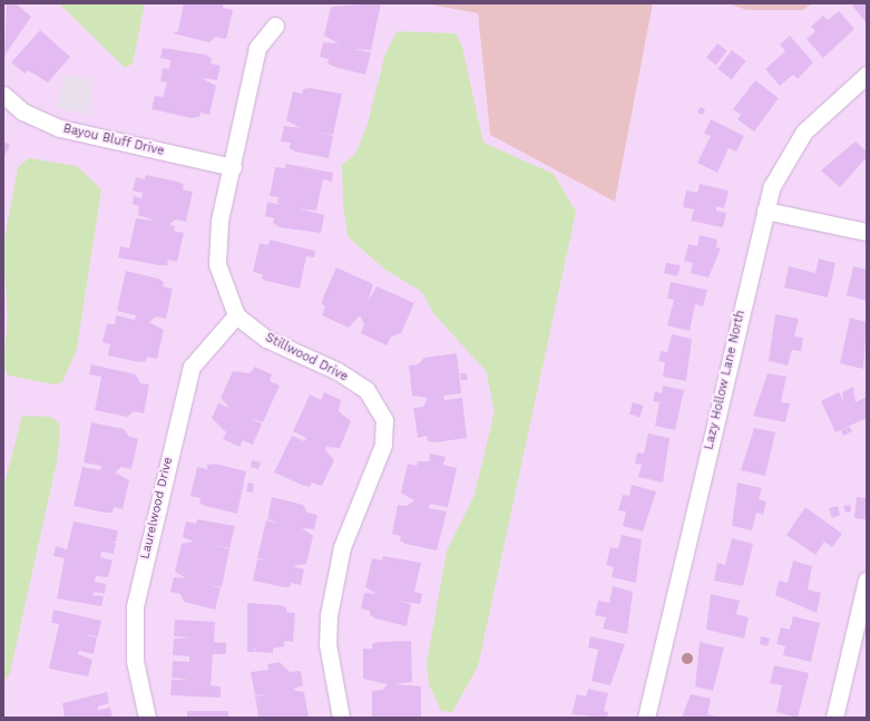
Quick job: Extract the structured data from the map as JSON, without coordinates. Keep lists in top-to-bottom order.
{
  "streets": {
    "street": [
      "Bayou Bluff Drive",
      "Stillwood Drive",
      "Lazy Hollow Lane North",
      "Laurelwood Drive"
    ]
  },
  "crossings": [
    ["Stillwood Drive", "Laurelwood Drive"]
  ]
}
